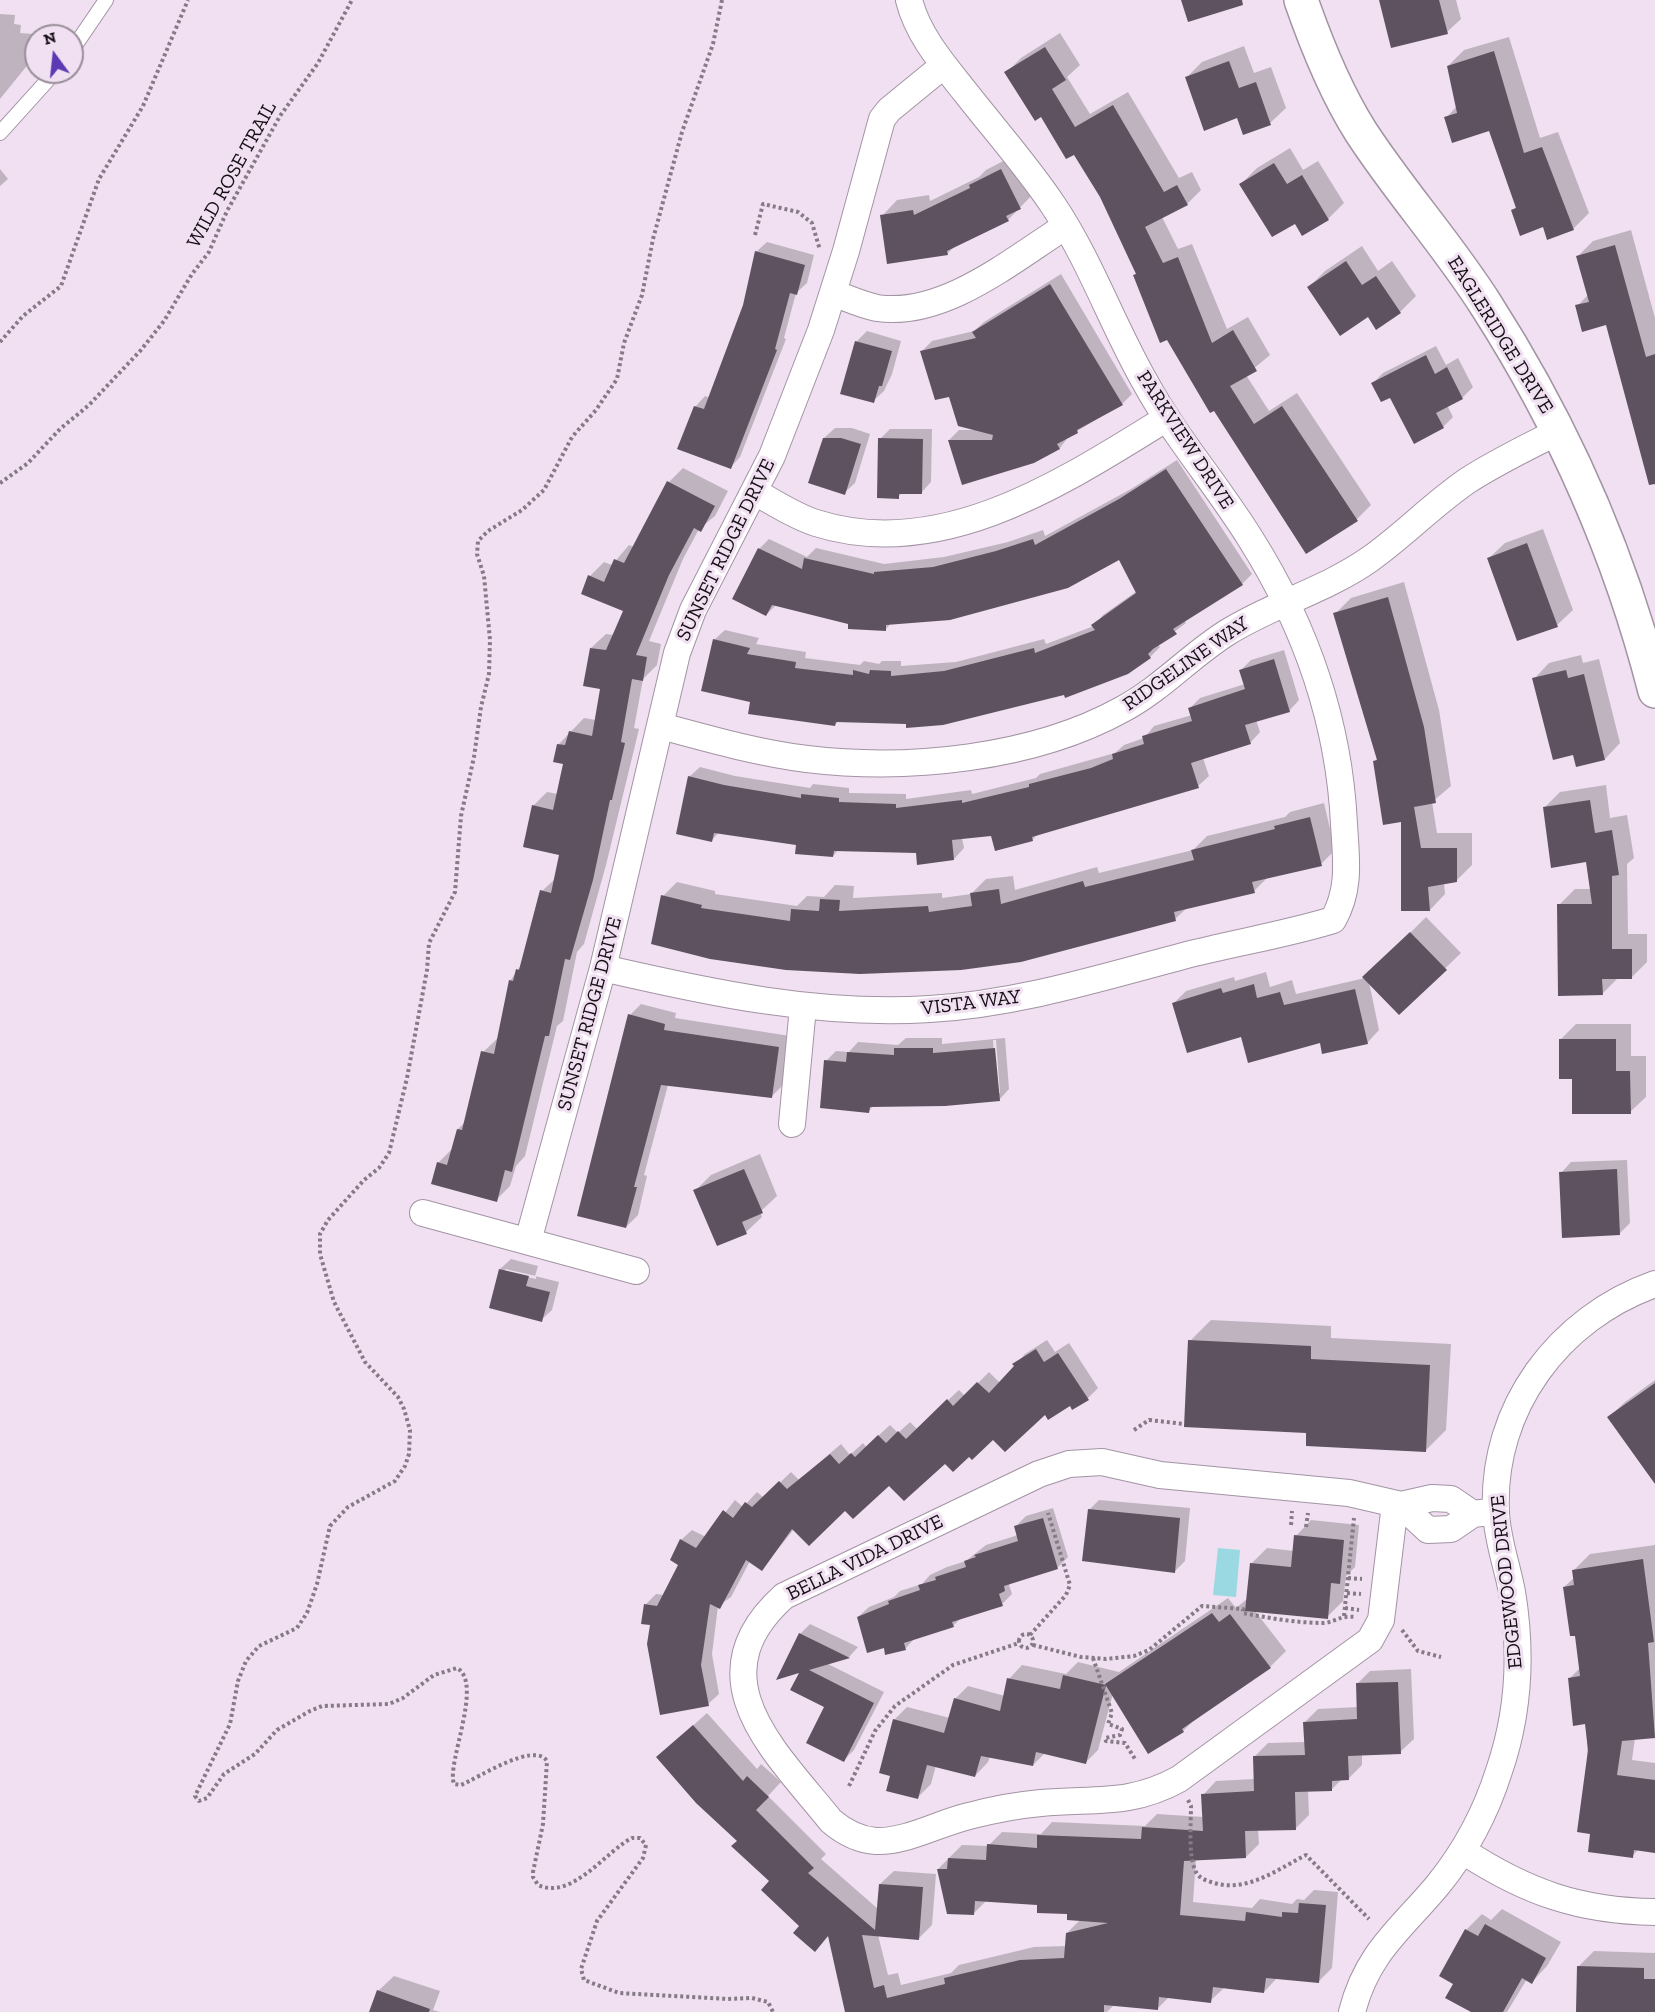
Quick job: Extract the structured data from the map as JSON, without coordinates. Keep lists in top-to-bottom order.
{
  "streets": {
    "main road": ["EAGLERIDGE DRIVE"],
    "street": [
      "PARKVIEW DRIVE",
      "SUNSET RIDGE DRIVE",
      "RIDGELINE WAY",
      "VISTA WAY",
      "BELLA VIDA DRIVE",
      "EDGEWOOD DRIVE"
    ],
    "path": ["WILD ROSE TRAIL"]
  },
  "crossings": [
    ["EAGLERIDGE DRIVE", "RIDGELINE WAY"],
    ["PARKVIEW DRIVE", "SUNSET RIDGE DRIVE"],
    ["PARKVIEW DRIVE", "RIDGELINE WAY"],
    ["PARKVIEW DRIVE", "VISTA WAY"],
    ["SUNSET RIDGE DRIVE", "RIDGELINE WAY"],
    ["SUNSET RIDGE DRIVE", "VISTA WAY"],
    ["BELLA VIDA DRIVE", "EDGEWOOD DRIVE"]
  ],
  "north": "top"
}
